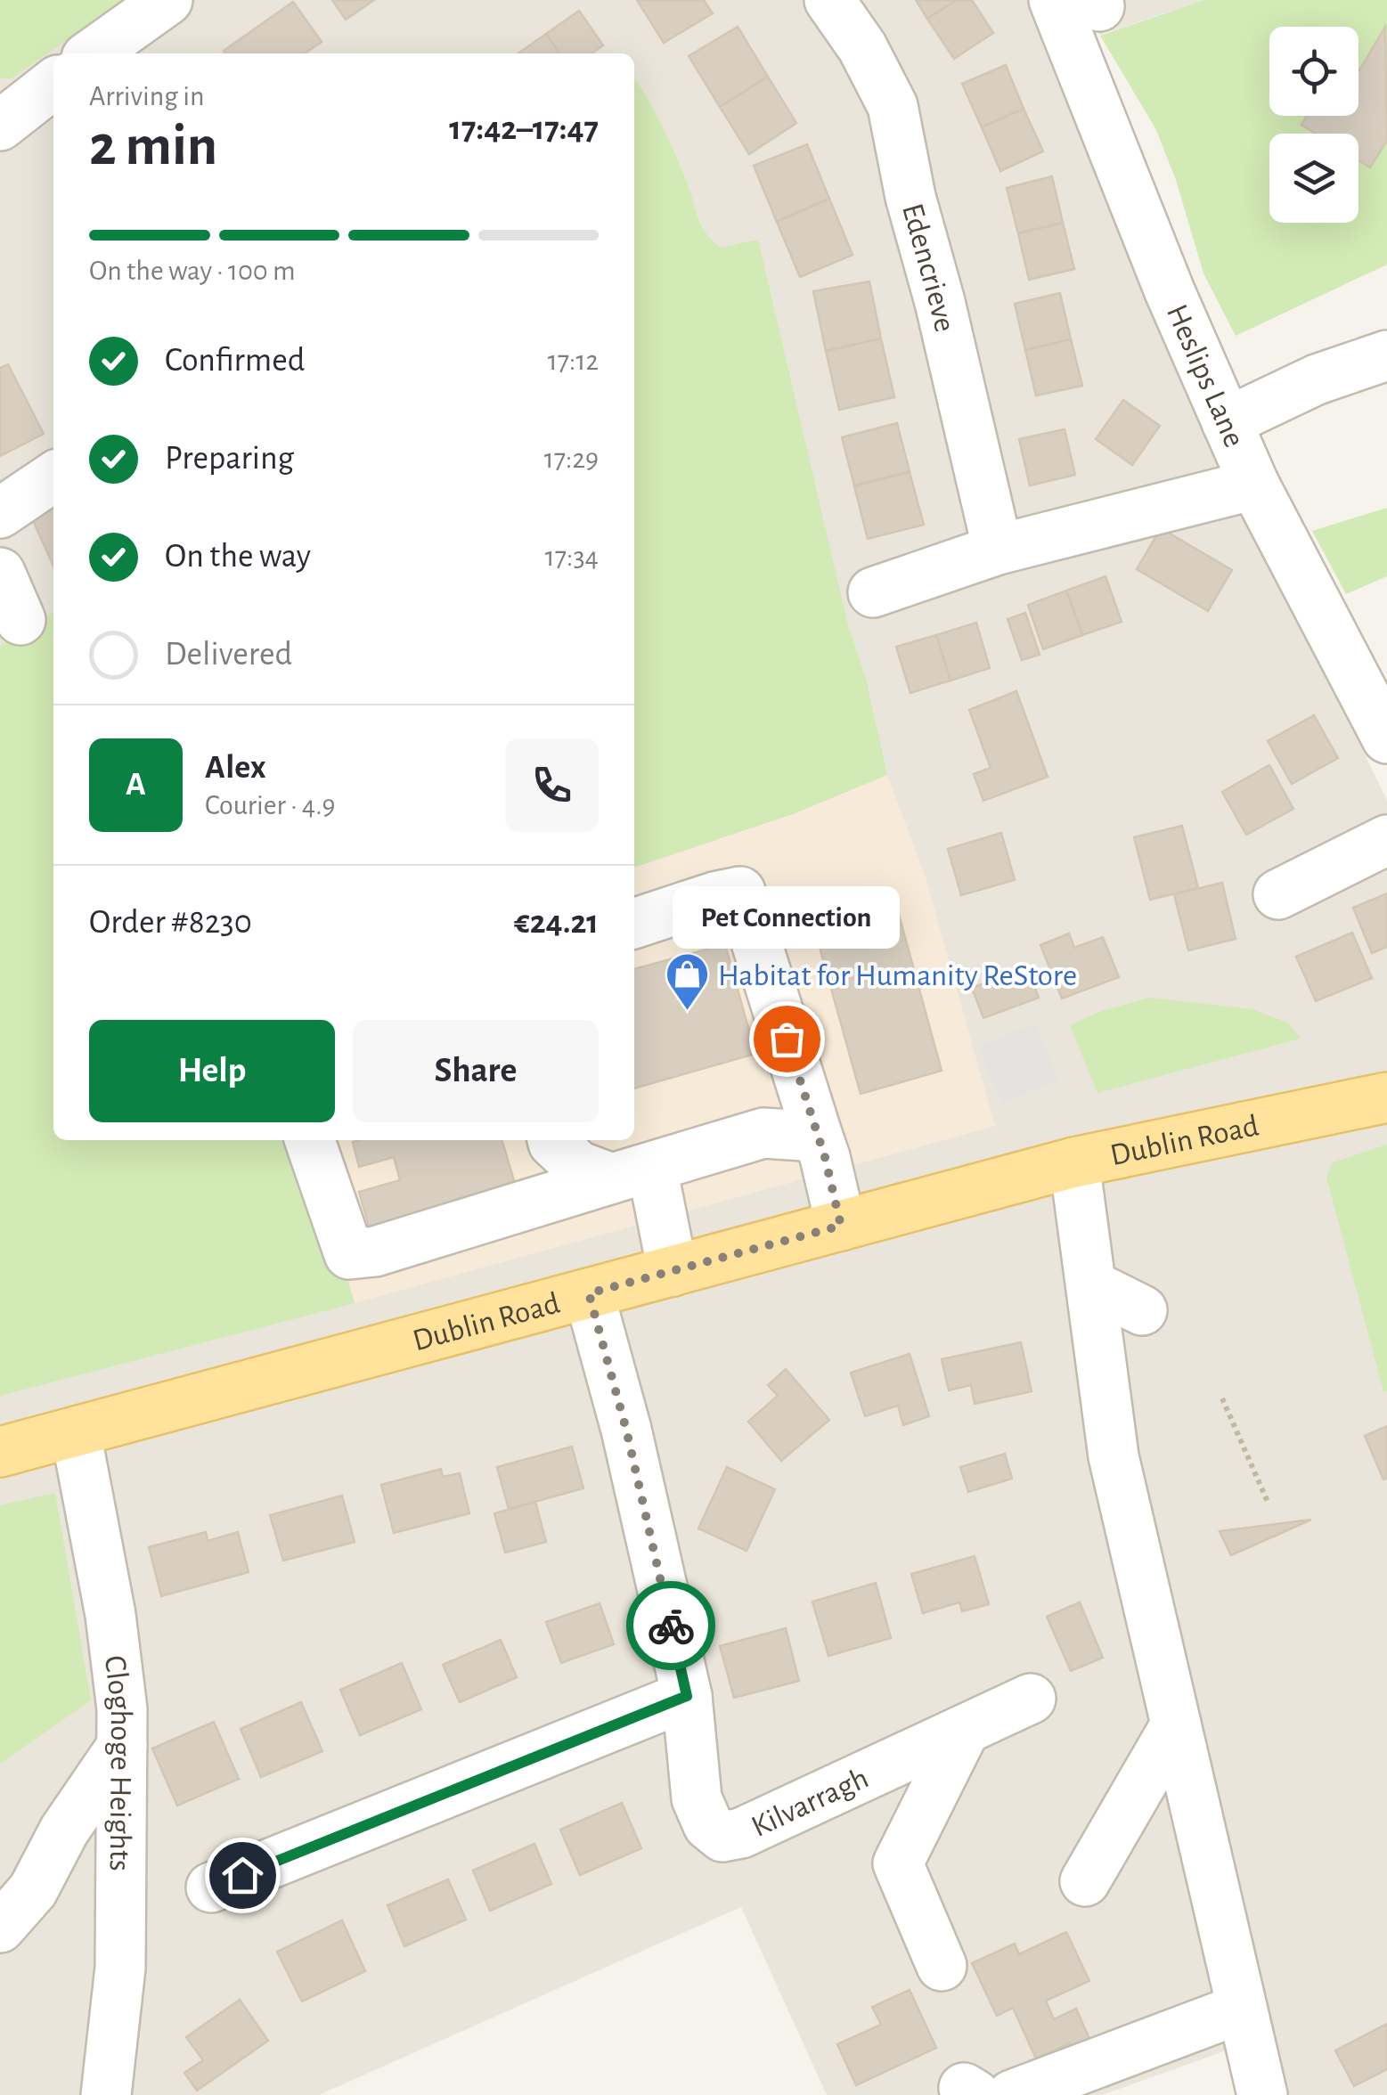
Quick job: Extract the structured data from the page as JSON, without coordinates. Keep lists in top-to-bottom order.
{
  "streets": {
    "main road": ["Dublin Road"],
    "street": [
      "Edencrieve",
      "Heslips Lane",
      "Cloghoge Heights",
      "Kilvarragh"
    ]
  },
  "crossings": [
    ["Dublin Road", "Cloghoge Heights"],
    ["Dublin Road", "Kilvarragh"]
  ],
  "places": {
    "shop": ["Habitat for Humanity ReStore"],
    "other": ["Pet Connection"]
  },
  "page": {
    "heading": ["2 min", "Arriving in", "17:42–17:47"],
    "panel": [
      "Alex",
      "Courier · 4.9",
      "Order #8230",
      "€24.21"
    ],
    "bar": "On the way · 100 m",
    "list": [
      ["Confirmed", "17:12"],
      ["Preparing", "17:29"],
      ["On the way", "17:34"],
      "Delivered"
    ],
    "round": "A",
    "bubble": "Pet Connection",
    "buttons": ["Help", "Share"]
  }
}
